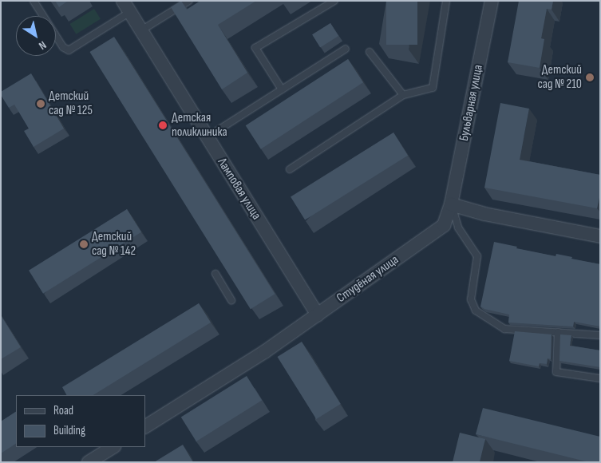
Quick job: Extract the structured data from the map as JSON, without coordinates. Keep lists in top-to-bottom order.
{
  "streets": {
    "street": ["Бульварная улица", "Ламповая улица", "Студёная улица"]
  },
  "crossings": [
    ["Бульварная улица", "Студёная улица"],
    ["Ламповая улица", "Студёная улица"]
  ],
  "places": [
    "Детский сад № 210",
    "Детский сад № 125",
    "Детская поликлиника",
    "Детский сад № 142"
  ],
  "legend": ["Road", "Building"],
  "north": "bottom right"
}
